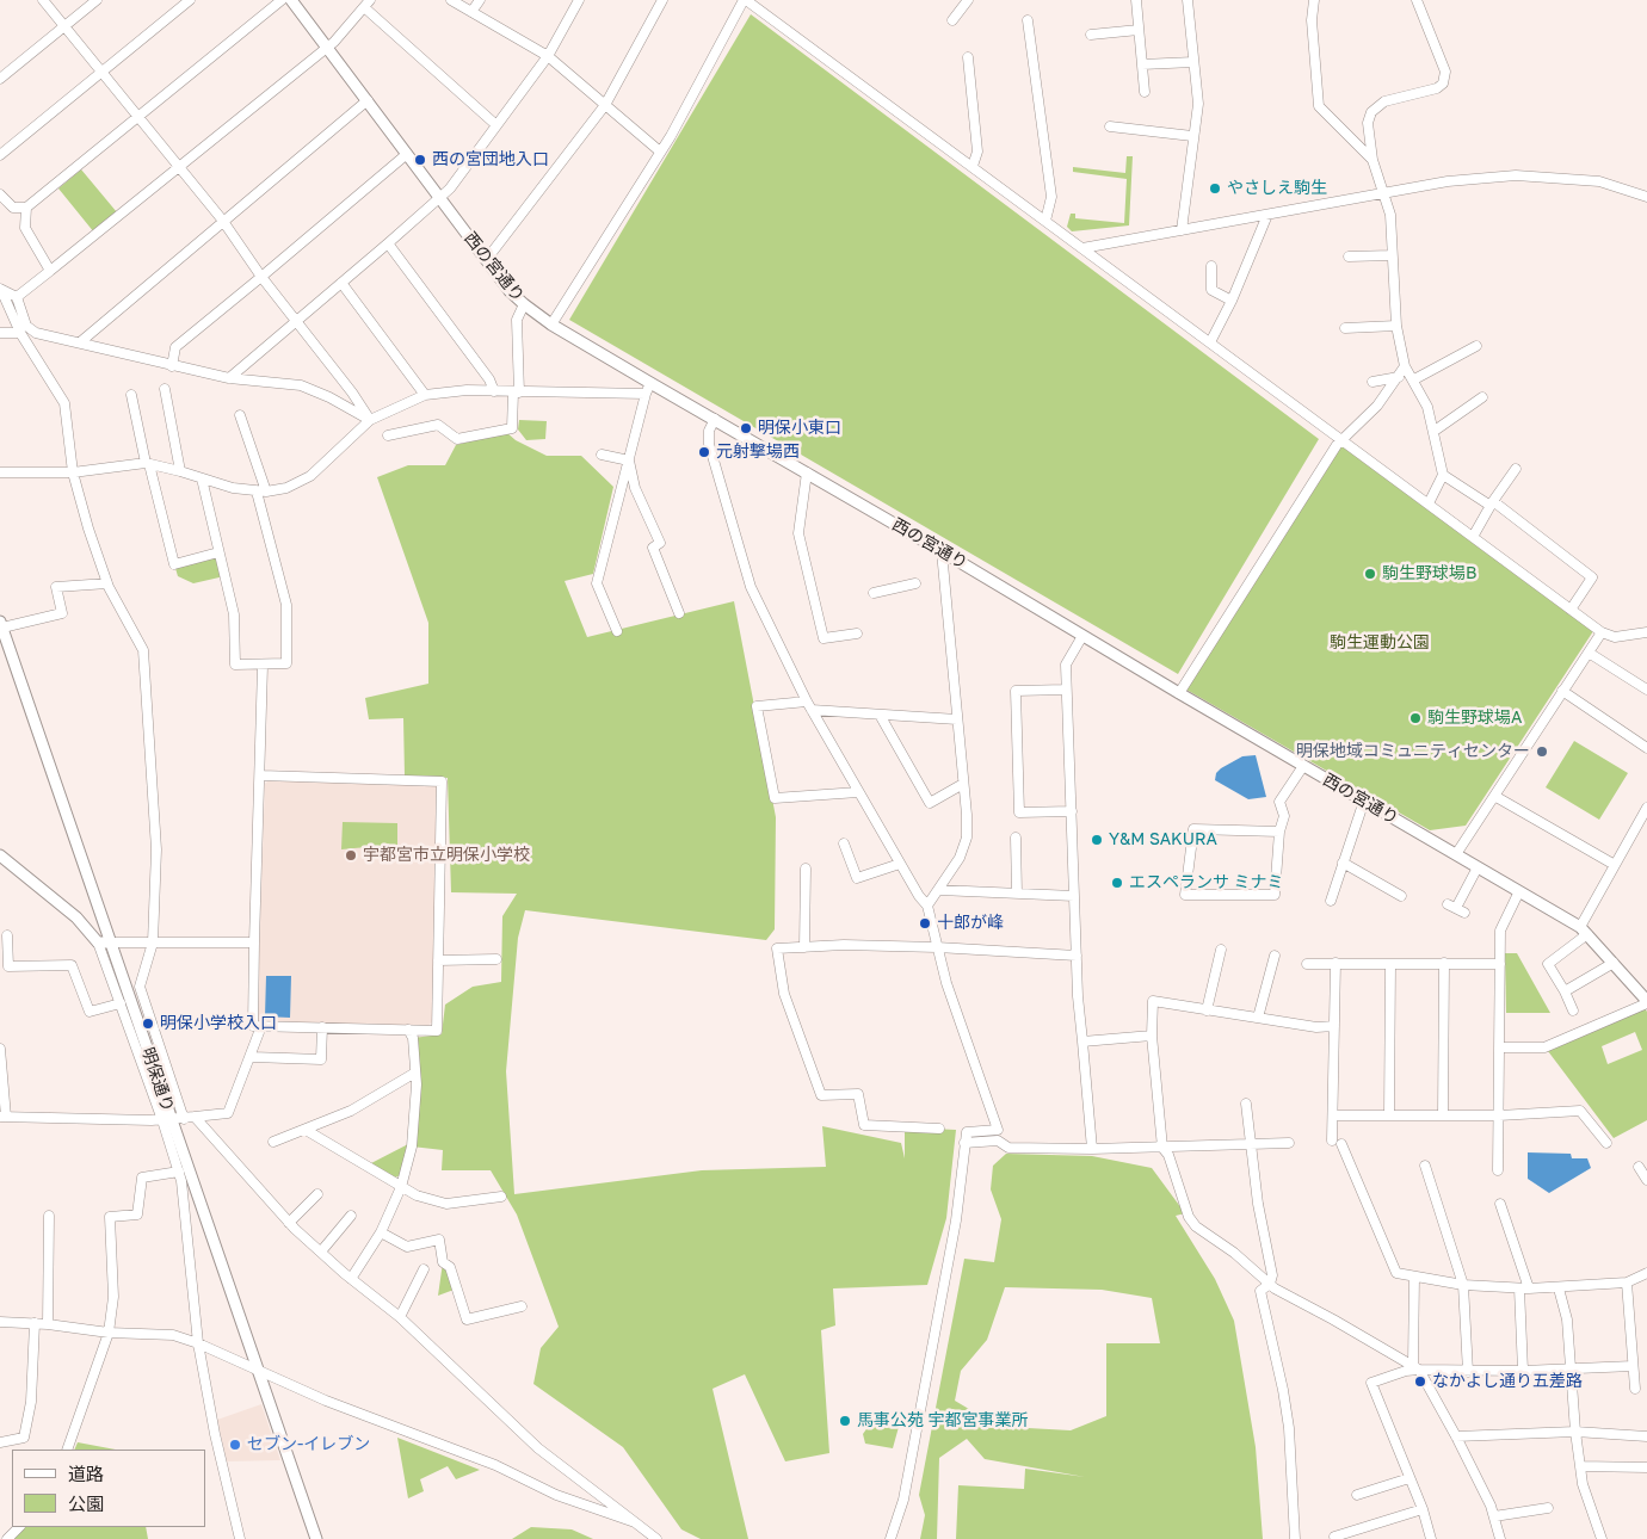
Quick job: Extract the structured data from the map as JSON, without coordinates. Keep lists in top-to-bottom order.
{
  "streets": {
    "street": ["西の宮通り", "明保通り"]
  },
  "parks": ["駒生運動公園"],
  "places": [
    "西の宮団地入口",
    "やさしえ駒生",
    "明保小東口",
    "元射撃場西",
    "駒生野球場B",
    "駒生野球場A",
    "明保地域コミュニティセンター",
    "Y&M SAKURA",
    "宇都宮市立明保小学校",
    "エスペランサ ミナミ",
    "十郎が峰",
    "明保小学校入口",
    "なかよし通り五差路",
    "馬事公苑 宇都宮事業所",
    "セブン-イレブン"
  ],
  "legend": ["道路", "公園"]
}
